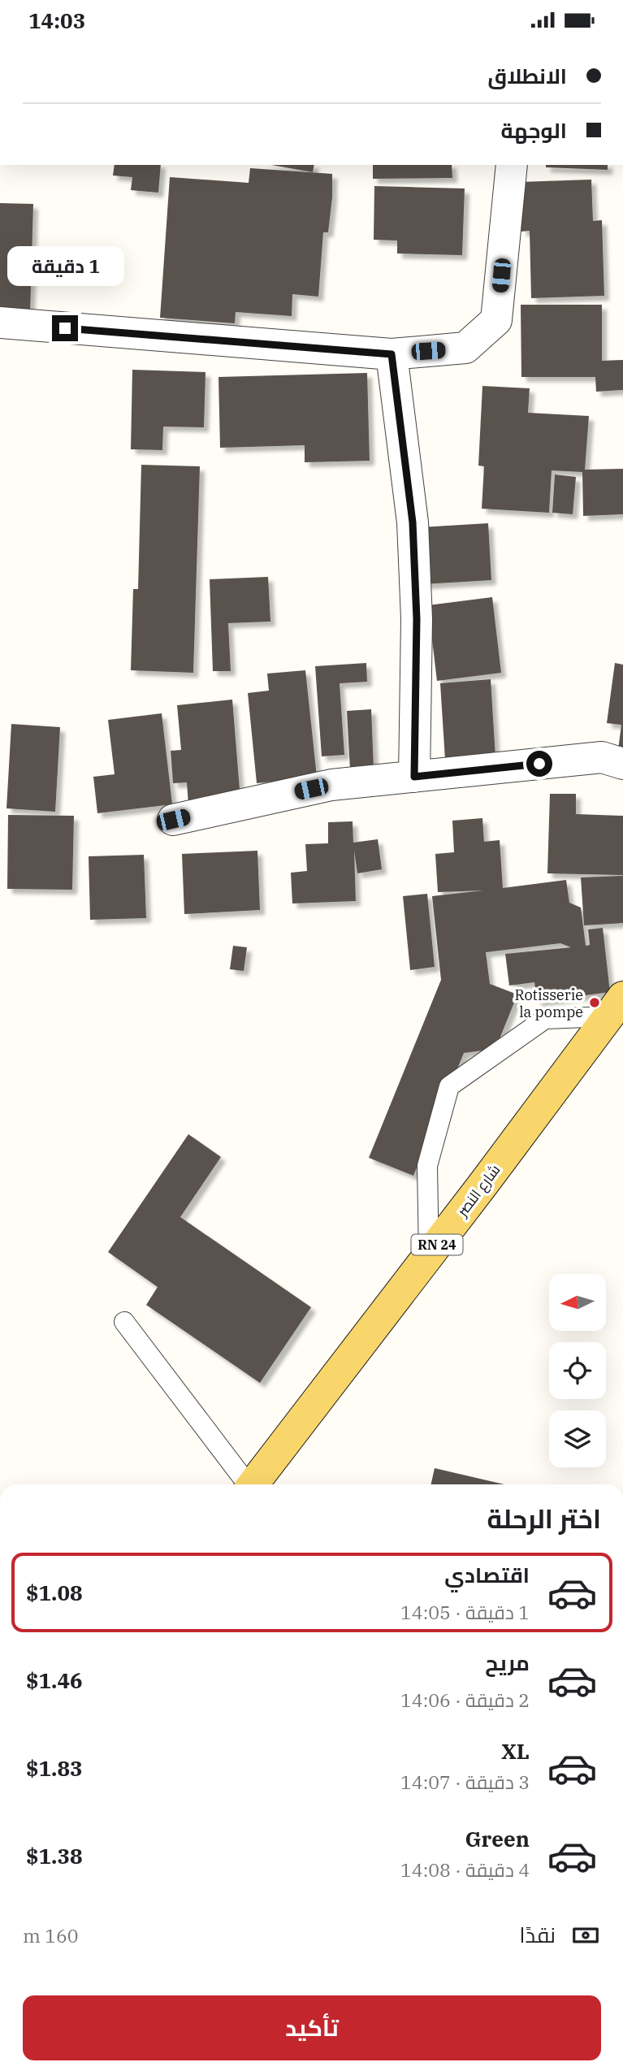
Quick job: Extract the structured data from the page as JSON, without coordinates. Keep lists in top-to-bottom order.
{
  "streets": {
    "main road": ["شارع النصر", "RN 24"]
  },
  "places": ["Rotisserie la pompe"],
  "north": "left",
  "page": {
    "status": "14:03",
    "banner": ["الانطلاق", "الوجهة"],
    "bubble": "1 دقيقة",
    "heading": "اختر الرحلة",
    "list": [
      {
        "name": "اقتصادي",
        "note": "1 دقيقة · 14:05",
        "value": "$1.08"
      },
      {
        "name": "مريح",
        "note": "2 دقيقة · 14:06",
        "value": "$1.46"
      },
      {
        "name": "XL",
        "note": "3 دقيقة · 14:07",
        "value": "$1.83"
      },
      {
        "name": "Green",
        "note": "4 دقيقة · 14:08",
        "value": "$1.38"
      }
    ],
    "pay": ["نقدًا", "160 m"],
    "buttons": "تأكيد"
  }
}
